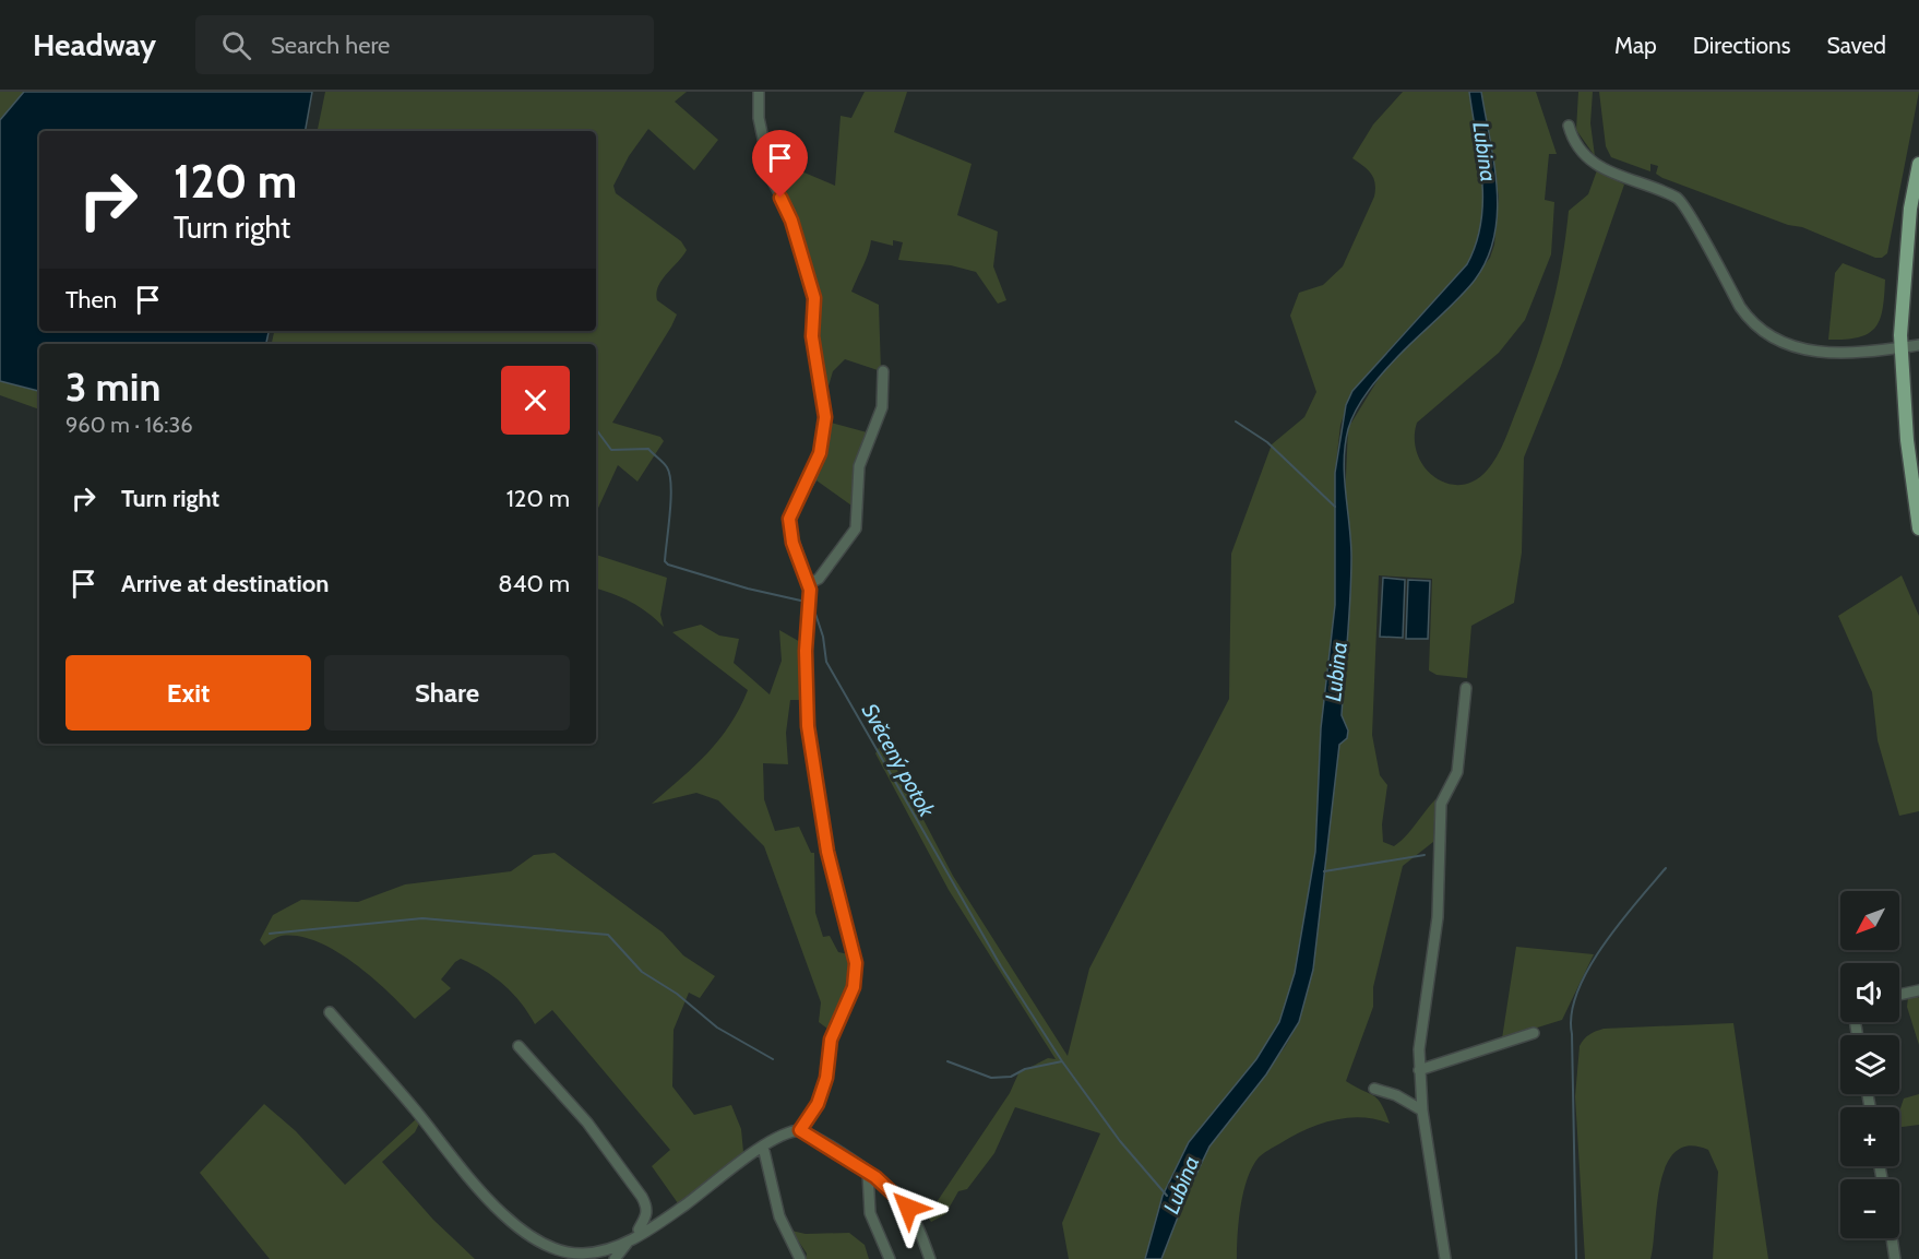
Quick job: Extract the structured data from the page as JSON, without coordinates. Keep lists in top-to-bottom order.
{
  "water": ["Lubina", "Svěcený potok"],
  "north": "bottom left",
  "page": {
    "header": "Headway",
    "search": "Search here",
    "nav": ["Map", "Directions", "Saved"],
    "turn": ["120 m", "Turn right"],
    "then": "Then",
    "heading": ["3 min", "960 m · 16:36"],
    "list": [
      {
        "name": "Turn right",
        "value": "120 m"
      },
      {
        "name": "Arrive at destination",
        "value": "840 m"
      }
    ],
    "buttons": ["Exit", "Share"],
    "map_buttons": ["+", "−"]
  }
}
